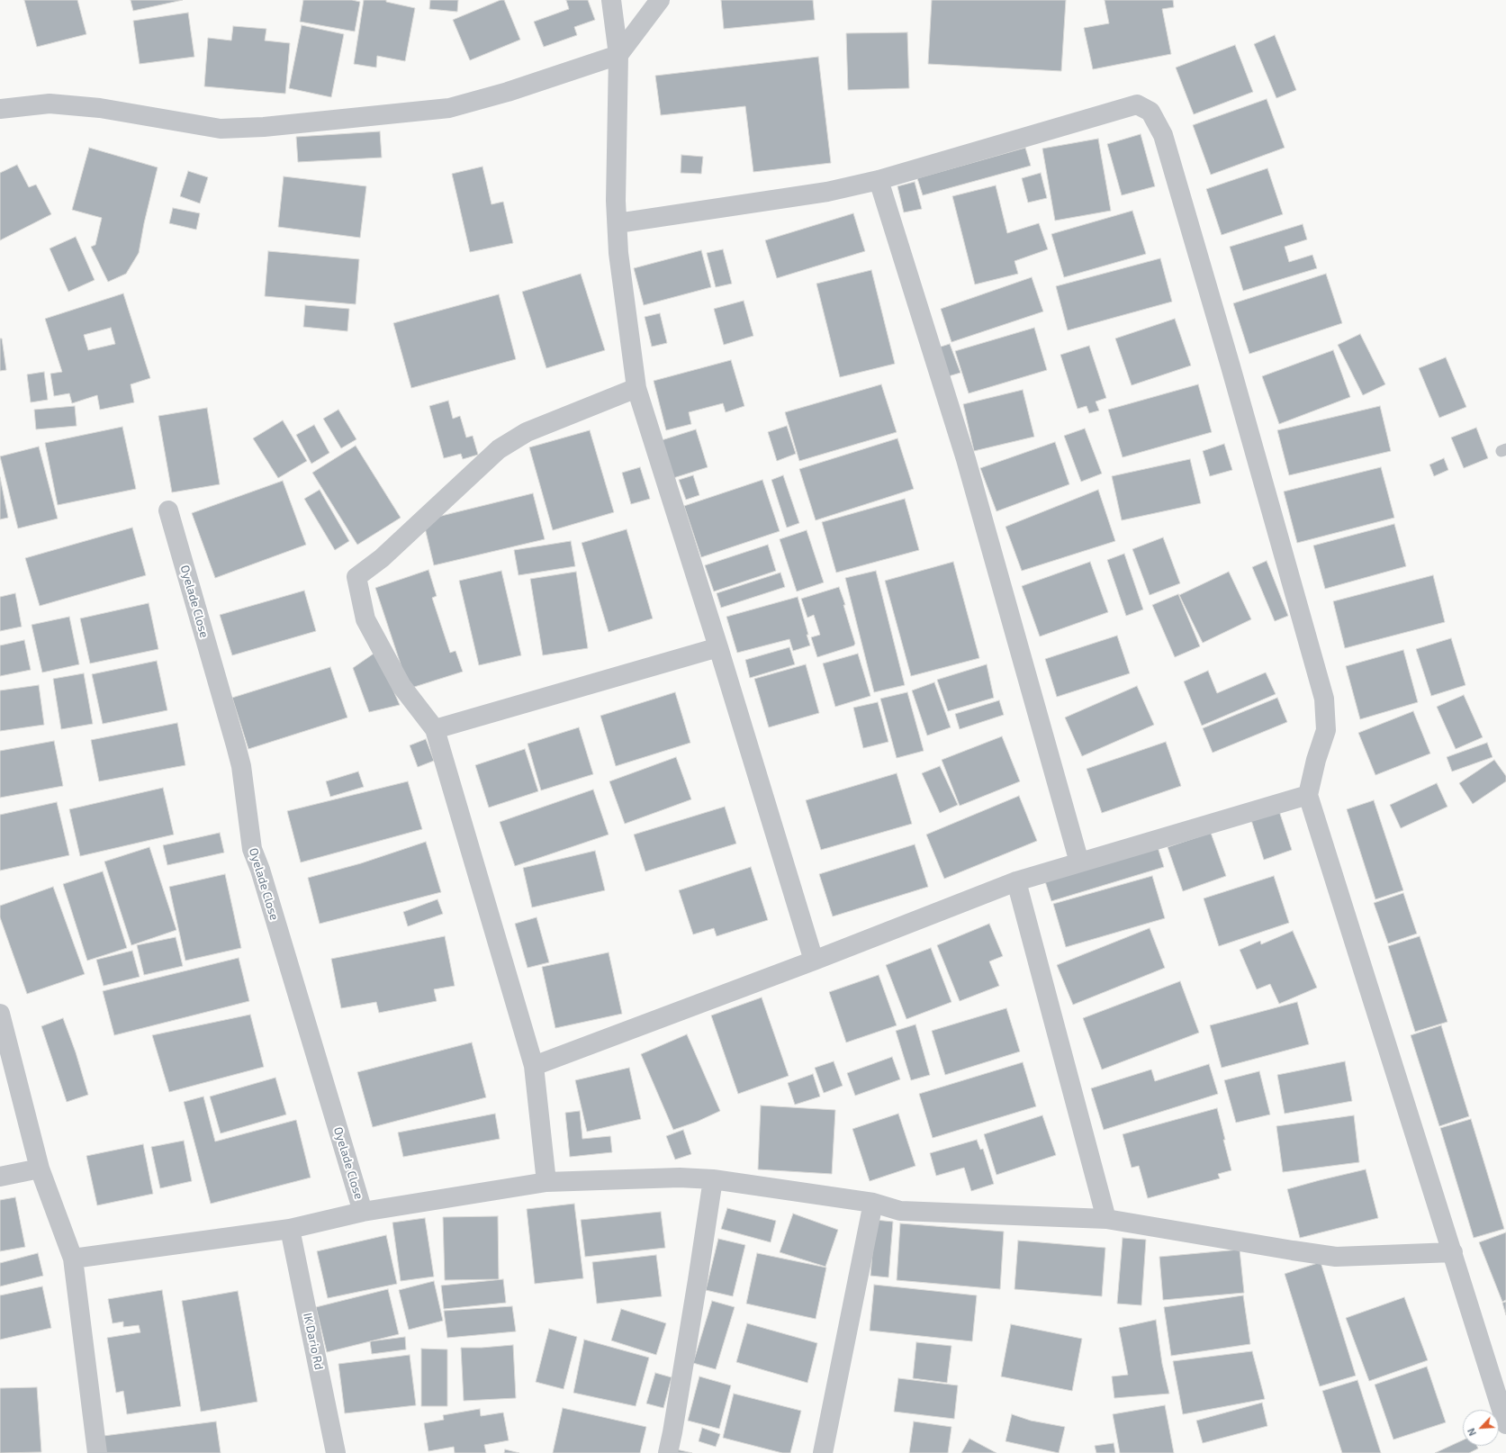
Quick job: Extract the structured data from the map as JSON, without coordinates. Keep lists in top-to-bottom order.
{
  "streets": {
    "street": ["Oyelade Close", "IK Dario Rd"]
  },
  "north": "bottom left"
}
